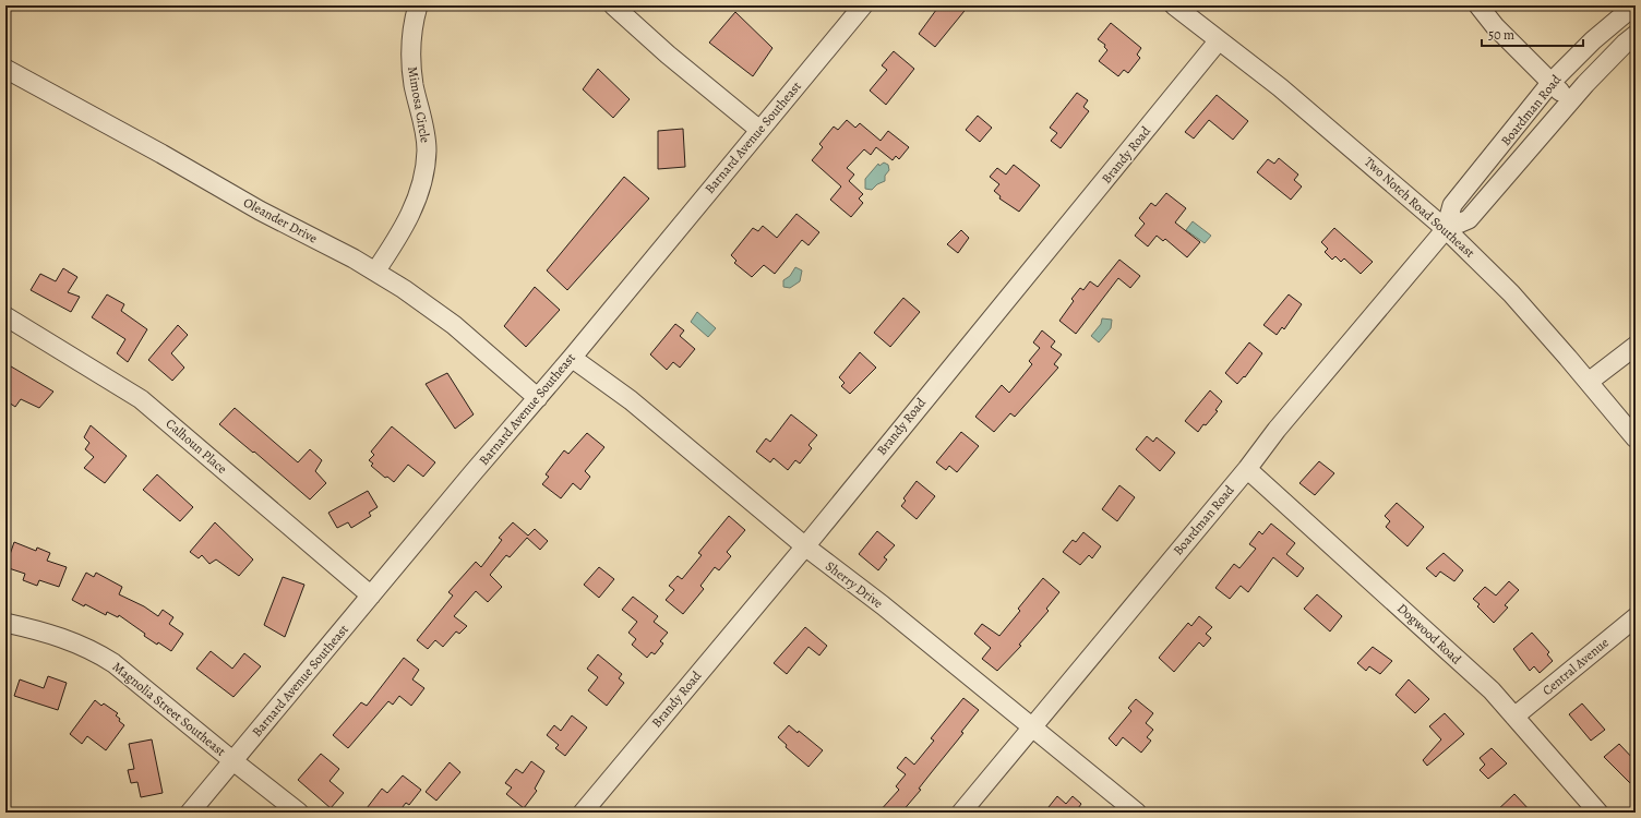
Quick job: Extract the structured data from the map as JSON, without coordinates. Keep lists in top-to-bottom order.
{
  "streets": {
    "street": [
      "Mimosa Circle",
      "Boardman Road",
      "Barnard Avenue Southeast",
      "Brandy Road",
      "Two Notch Road Southeast",
      "Oleander Drive",
      "Calhoun Place",
      "Sherry Drive",
      "Dogwood Road",
      "Central Avenue",
      "Magnolia Street Southeast"
    ]
  },
  "crossings": [
    ["Mimosa Circle", "Oleander Drive"],
    ["Boardman Road", "Two Notch Road Southeast"],
    ["Boardman Road", "Sherry Drive"],
    ["Boardman Road", "Dogwood Road"],
    ["Barnard Avenue Southeast", "Oleander Drive"],
    ["Barnard Avenue Southeast", "Calhoun Place"],
    ["Barnard Avenue Southeast", "Sherry Drive"],
    ["Barnard Avenue Southeast", "Magnolia Street Southeast"],
    ["Brandy Road", "Two Notch Road Southeast"],
    ["Brandy Road", "Sherry Drive"],
    ["Dogwood Road", "Central Avenue"]
  ],
  "scale_bar": "50 m"
}
